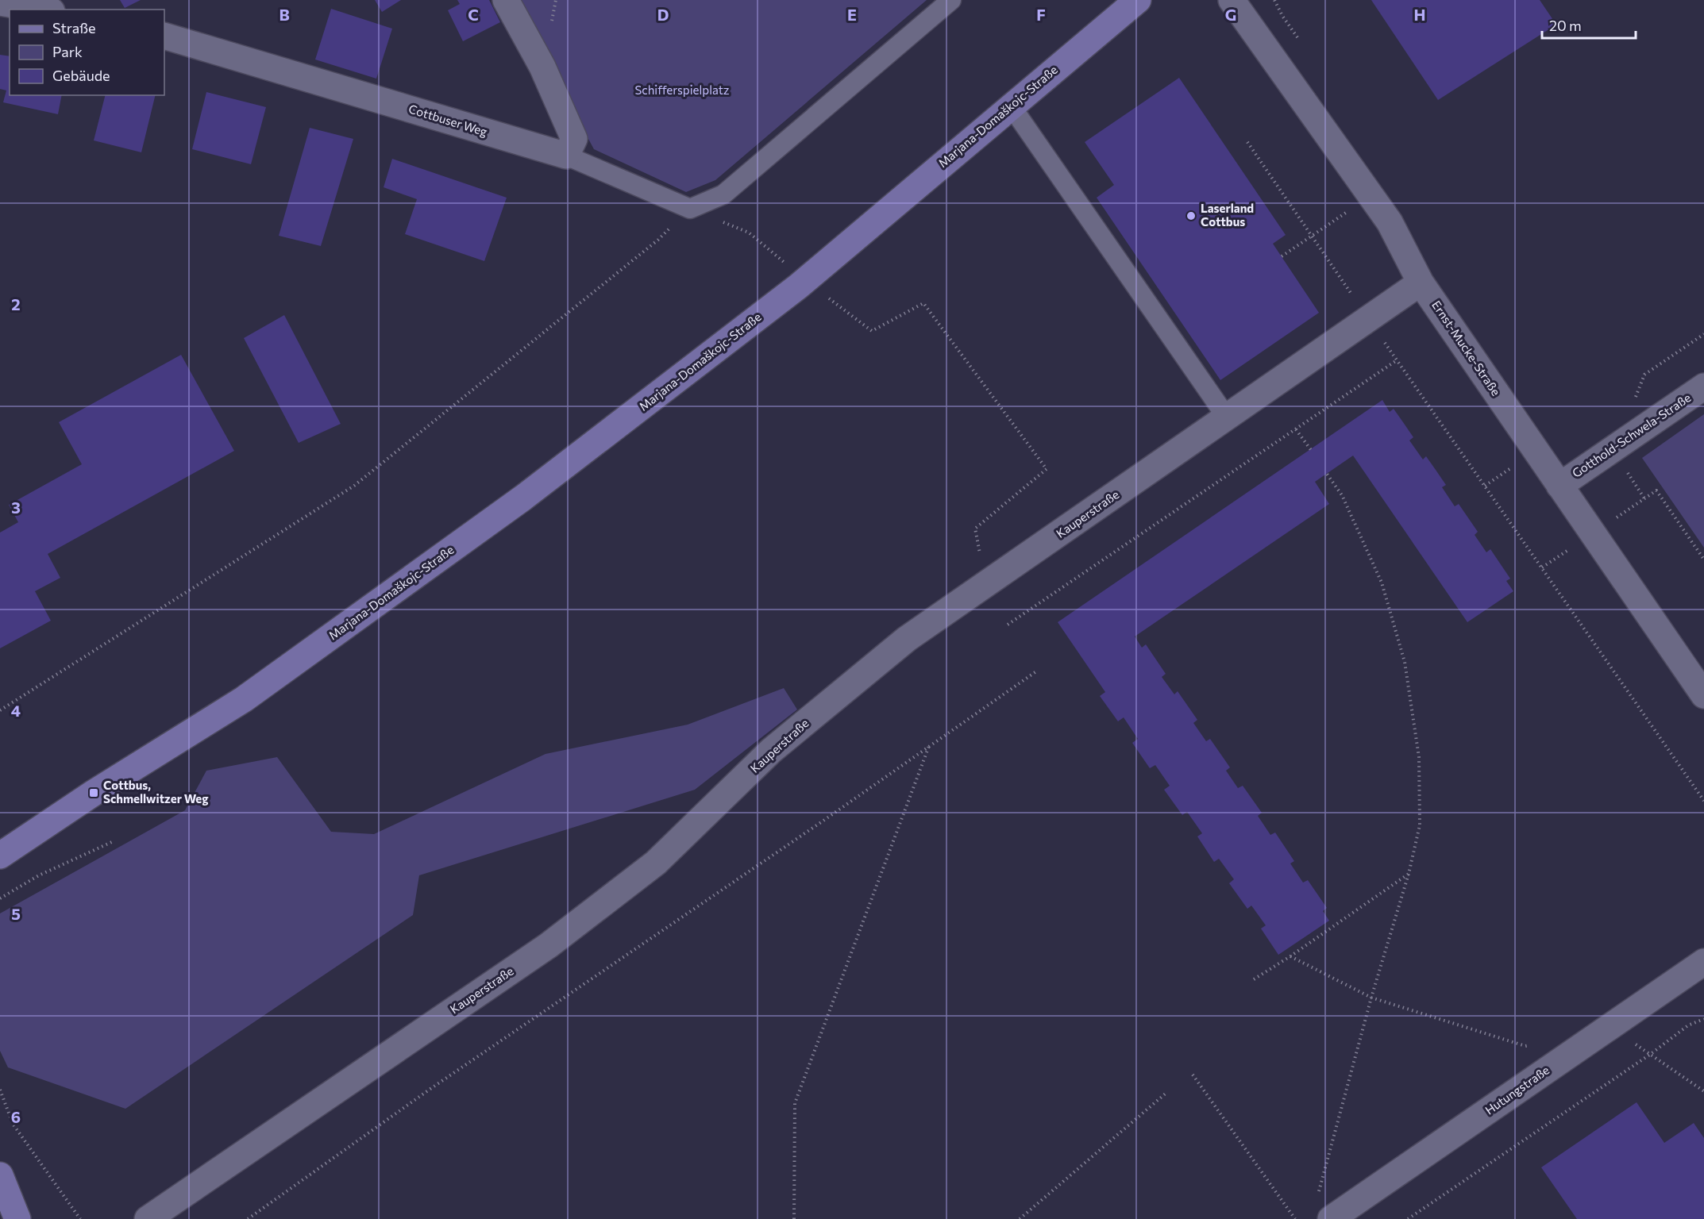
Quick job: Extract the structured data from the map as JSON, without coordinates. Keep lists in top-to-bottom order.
{
  "streets": {
    "street": [
      "Marjana-Domaškojc-Straße",
      "Cottbuser Weg",
      "Ernst-Mucke-Straße",
      "Gotthold-Schwela-Straße",
      "Kauperstraße",
      "Hutungstraße"
    ]
  },
  "crossings": [
    ["Ernst-Mucke-Straße", "Gotthold-Schwela-Straße"],
    ["Ernst-Mucke-Straße", "Kauperstraße"]
  ],
  "parks": ["Schifferspielplatz"],
  "places": {
    "other": ["Laserland Cottbus"],
    "transit": ["Cottbus, Schmellwitzer Weg"]
  },
  "legend": ["Straße", "Park", "Gebäude"],
  "scale_bar": "20 m",
  "grid": {
    "columns": [
      "B",
      "C",
      "D",
      "E",
      "F",
      "G",
      "H"
    ],
    "rows": [
      "2",
      "3",
      "4",
      "5",
      "6"
    ]
  }
}
